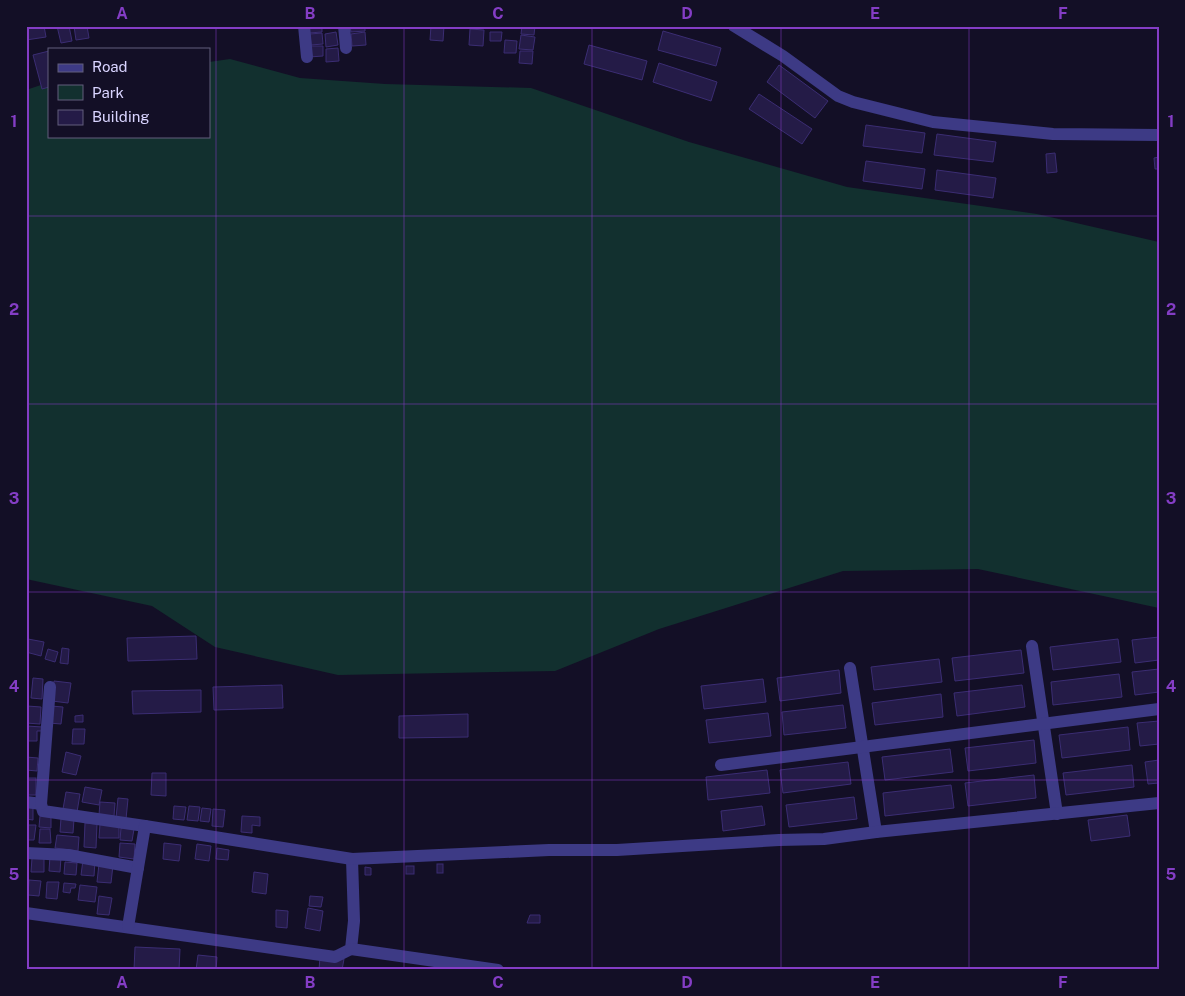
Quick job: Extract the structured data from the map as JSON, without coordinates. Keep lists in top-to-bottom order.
{
  "legend": ["Road", "Park", "Building"],
  "grid": {
    "columns": [
      "A",
      "B",
      "C",
      "D",
      "E",
      "F"
    ],
    "rows": [
      "1",
      "2",
      "3",
      "4",
      "5"
    ]
  }
}
